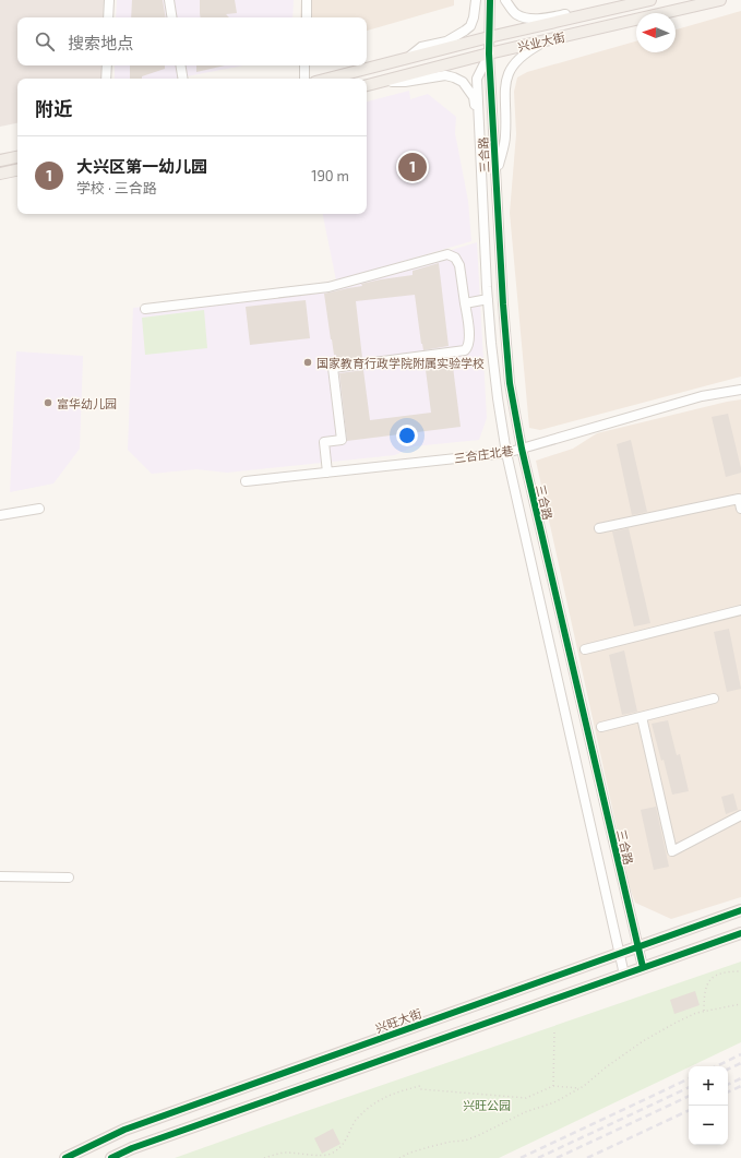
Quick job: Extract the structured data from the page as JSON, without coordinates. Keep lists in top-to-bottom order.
{
  "streets": {
    "main road": ["兴业大街", "兴旺大街"],
    "street": ["三合路", "三合庄北巷"]
  },
  "crossings": [
    ["兴业大街", "三合路"],
    ["三合路", "三合庄北巷"],
    ["三合路", "兴旺大街"]
  ],
  "parks": ["兴旺公园"],
  "places": ["国家教育行政学院附属实验学校", "富华幼儿园"],
  "north": "left",
  "page": {
    "search": "搜索地点",
    "heading": "附近",
    "list": [
      {
        "mark": "1",
        "name": "大兴区第一幼儿园",
        "note": "学校 · 三合路",
        "value": "190 m"
      }
    ],
    "pins": "1",
    "map_buttons": ["+", "−"]
  }
}
